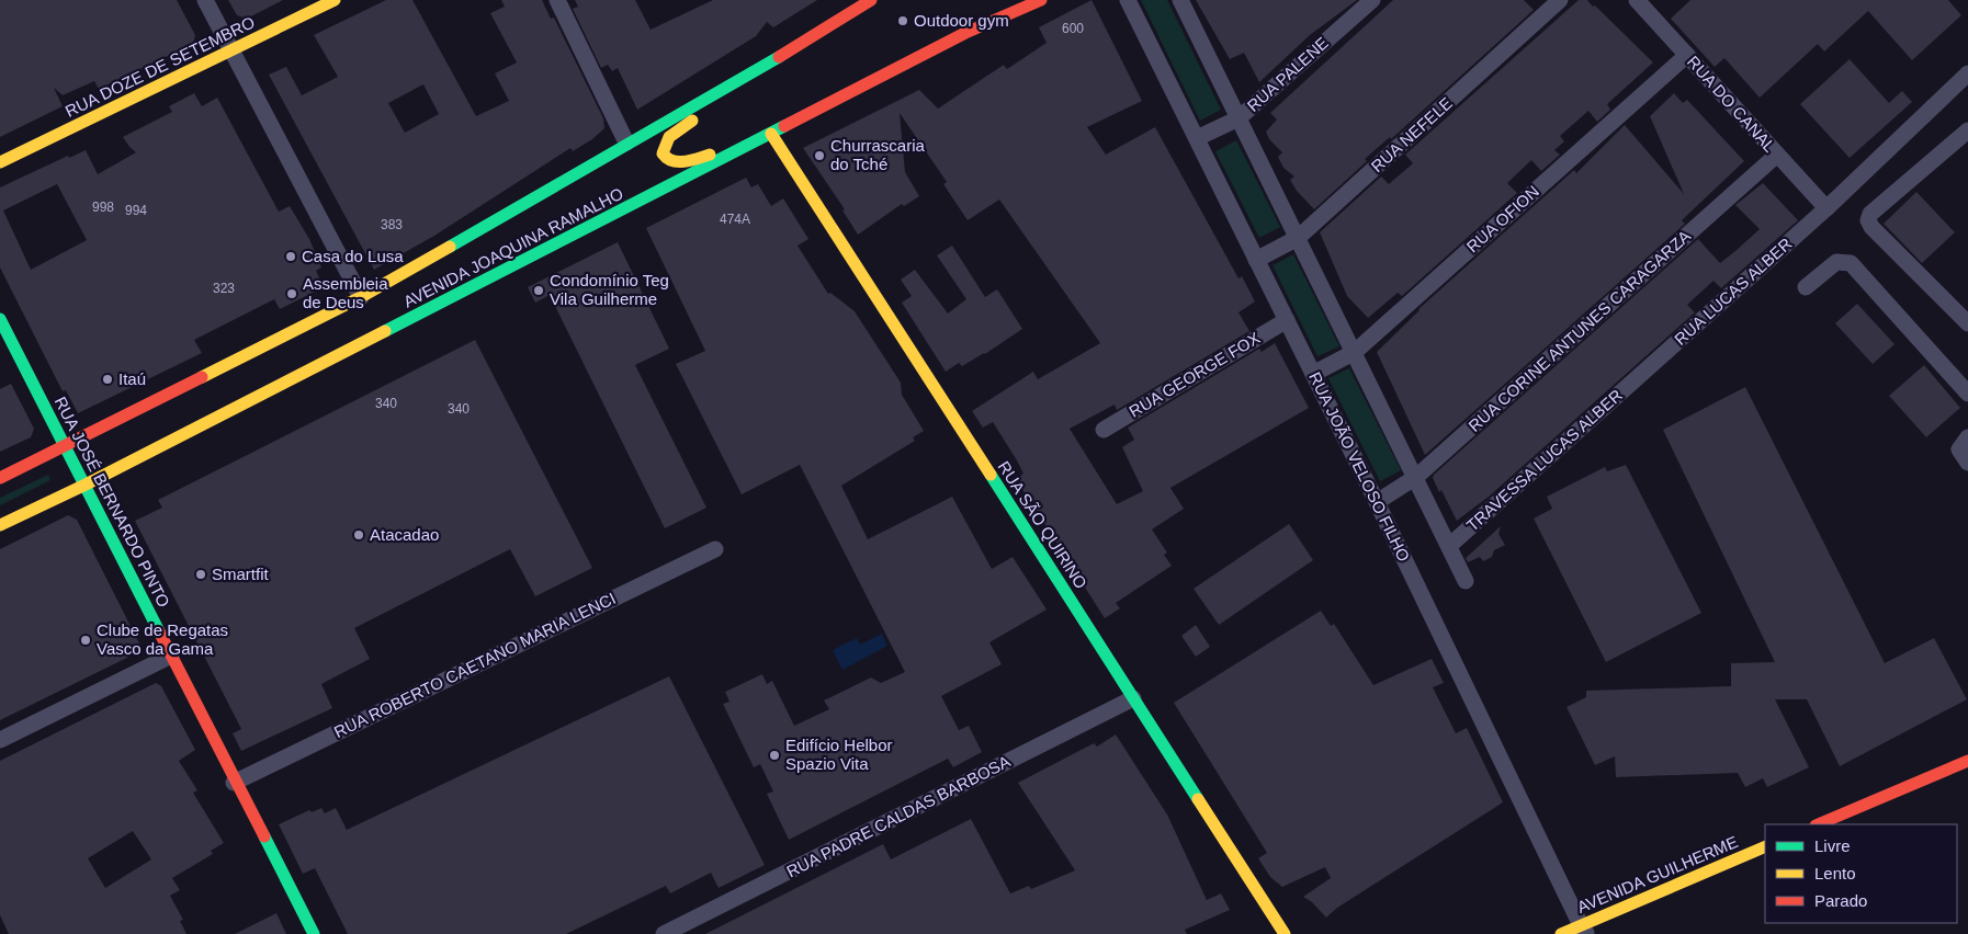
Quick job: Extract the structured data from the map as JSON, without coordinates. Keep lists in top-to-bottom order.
{
  "streets": {
    "main road": [
      "RUA DOZE DE SETEMBRO",
      "AVENIDA JOAQUINA RAMALHO",
      "RUA JOSÉ BERNARDO PINTO",
      "RUA SÃO QUIRINO",
      "AVENIDA GUILHERME"
    ],
    "street": [
      "RUA PALENE",
      "RUA DO CANAL",
      "RUA NEFELE",
      "RUA OFION",
      "RUA LUCAS ALBER",
      "RUA CORINE ANTUNES CARAGARZA",
      "RUA GEORGE FOX",
      "TRAVESSA LUCAS ALBER",
      "RUA JOÃO VELOSO FILHO",
      "RUA ROBERTO CAETANO MARIA LENCI",
      "RUA PADRE CALDAS BARBOSA"
    ]
  },
  "crossings": [
    ["RUA PALENE", "RUA JOÃO VELOSO FILHO"],
    ["RUA DO CANAL", "RUA OFION"],
    ["RUA DO CANAL", "RUA LUCAS ALBER"],
    ["RUA DO CANAL", "RUA CORINE ANTUNES CARAGARZA"],
    ["RUA NEFELE", "RUA JOÃO VELOSO FILHO"],
    ["RUA OFION", "RUA JOÃO VELOSO FILHO"],
    ["AVENIDA JOAQUINA RAMALHO", "RUA JOSÉ BERNARDO PINTO"],
    ["AVENIDA JOAQUINA RAMALHO", "RUA SÃO QUIRINO"],
    ["RUA LUCAS ALBER", "TRAVESSA LUCAS ALBER"],
    ["RUA CORINE ANTUNES CARAGARZA", "RUA JOÃO VELOSO FILHO"],
    ["RUA GEORGE FOX", "RUA JOÃO VELOSO FILHO"],
    ["RUA JOÃO VELOSO FILHO", "AVENIDA GUILHERME"],
    ["RUA JOSÉ BERNARDO PINTO", "RUA ROBERTO CAETANO MARIA LENCI"],
    ["RUA SÃO QUIRINO", "RUA PADRE CALDAS BARBOSA"]
  ],
  "places": [
    "Outdoor gym",
    "Churrascaria do Tché",
    "Casa do Lusa",
    "Condomínio Teg Vila Guilherme",
    "Assembleia de Deus",
    "Itaú",
    "Atacadao",
    "Smartfit",
    "Clube de Regatas Vasco da Gama",
    "Edifício Helbor Spazio Vita"
  ],
  "house_numbers": [
    "600",
    "998",
    "994",
    "474A",
    "383",
    "323",
    "340",
    "340"
  ],
  "legend": ["Livre", "Lento", "Parado"]
}
